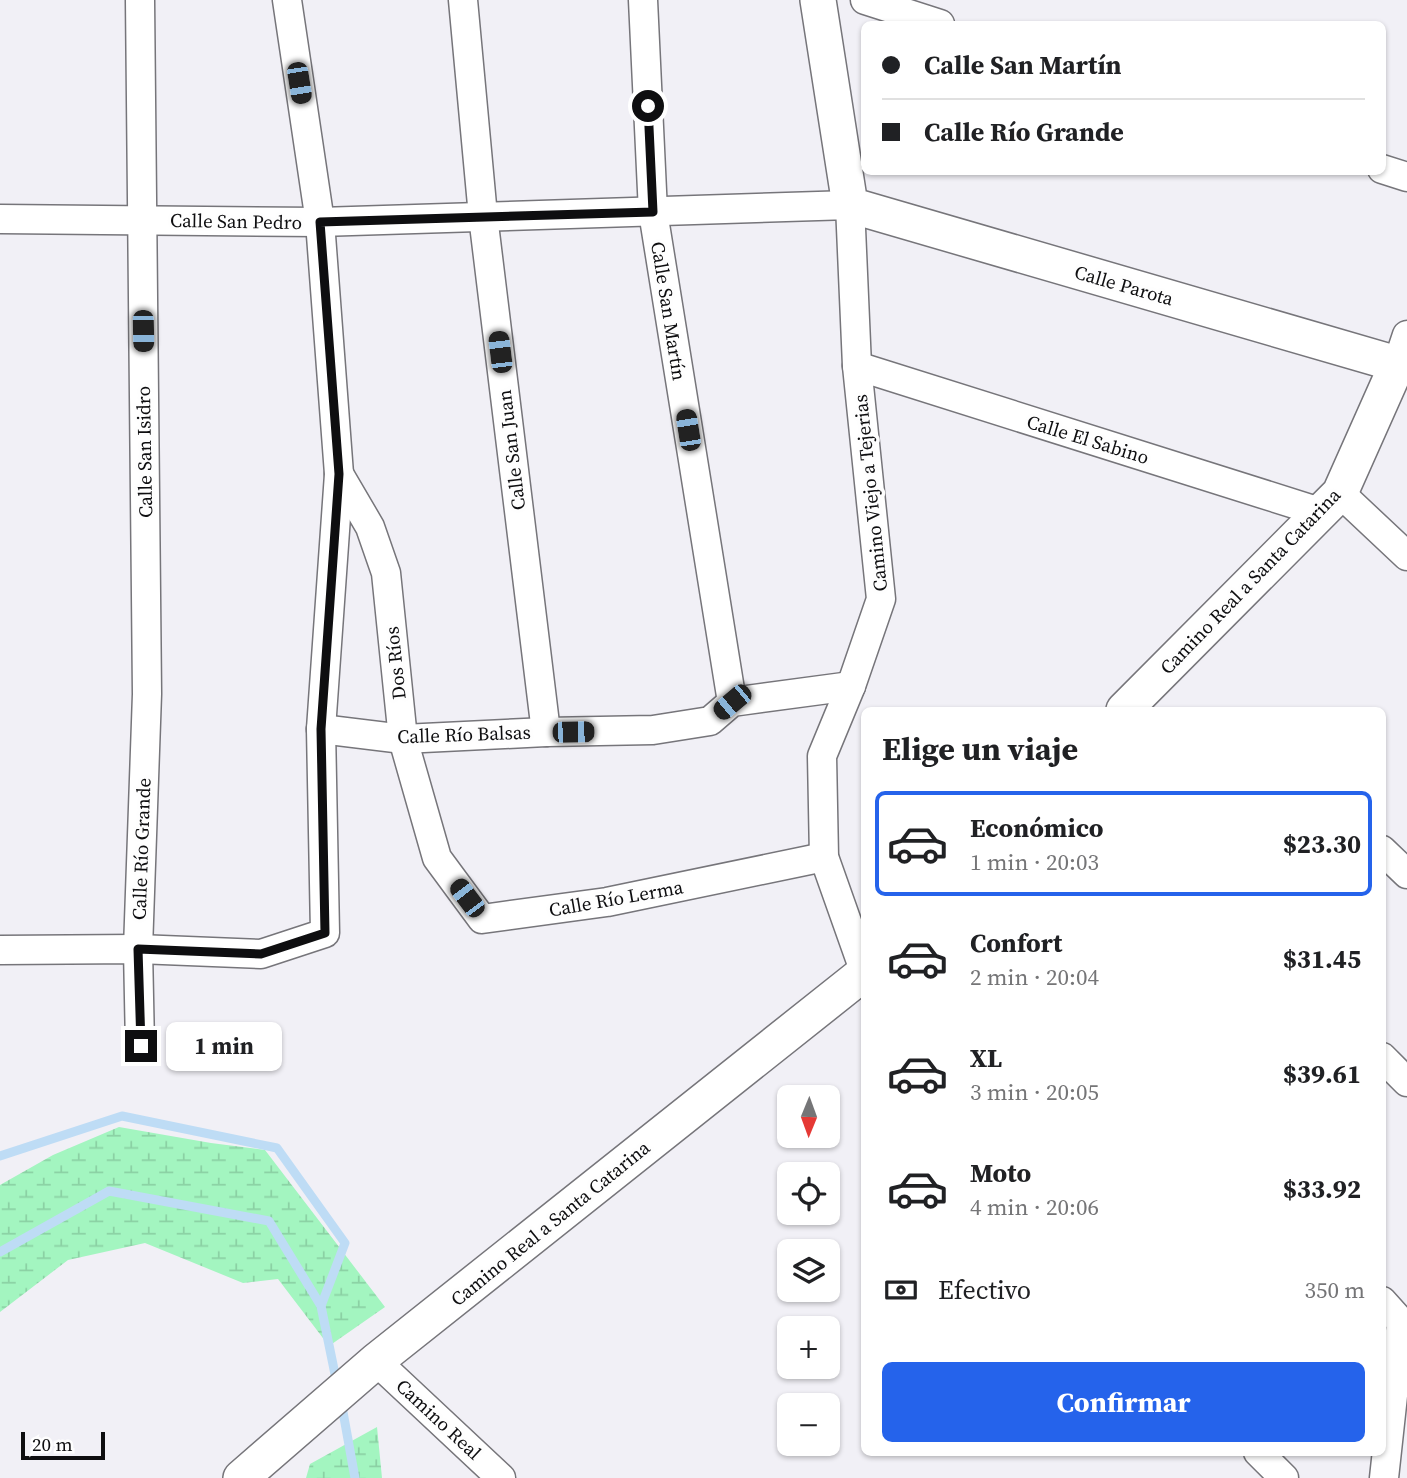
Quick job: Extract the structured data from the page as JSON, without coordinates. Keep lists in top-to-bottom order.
{
  "streets": {
    "street": [
      "Calle San Pedro",
      "Calle Parota",
      "Calle San Martín",
      "Calle El Sabino",
      "Calle San Juan",
      "Calle San Isidro",
      "Camino Viejo a Tejerias",
      "Camino Real a Santa Catarina",
      "Dos Ríos",
      "Calle Río Balsas",
      "Calle Río Grande",
      "Calle Río Lerma",
      "Camino Real"
    ]
  },
  "crossings": [
    ["Calle San Pedro", "Calle Parota"],
    ["Calle San Pedro", "Calle San Martín"],
    ["Calle San Pedro", "Calle San Juan"],
    ["Calle San Pedro", "Calle San Isidro"],
    ["Calle San Pedro", "Camino Viejo a Tejerias"],
    ["Calle Parota", "Camino Viejo a Tejerias"],
    ["Calle Parota", "Camino Real a Santa Catarina"],
    ["Calle San Martín", "Calle Río Balsas"],
    ["Calle El Sabino", "Camino Viejo a Tejerias"],
    ["Calle El Sabino", "Camino Real a Santa Catarina"],
    ["Calle San Juan", "Calle Río Balsas"],
    ["Calle San Isidro", "Calle Río Grande"],
    ["Camino Viejo a Tejerias", "Calle Río Balsas"],
    ["Camino Viejo a Tejerias", "Calle Río Lerma"],
    ["Camino Real a Santa Catarina", "Camino Real"],
    ["Dos Ríos", "Calle Río Balsas"],
    ["Dos Ríos", "Calle Río Lerma"]
  ],
  "scale_bar": "20 m",
  "north": "bottom",
  "page": {
    "banner": ["Calle San Martín", "Calle Río Grande"],
    "heading": "Elige un viaje",
    "list": [
      {
        "name": "Económico",
        "note": "1 min · 20:03",
        "value": "$23.30"
      },
      {
        "name": "Confort",
        "note": "2 min · 20:04",
        "value": "$31.45"
      },
      {
        "name": "XL",
        "note": "3 min · 20:05",
        "value": "$39.61"
      },
      {
        "name": "Moto",
        "note": "4 min · 20:06",
        "value": "$33.92"
      }
    ],
    "bubble": "1 min",
    "map_buttons": ["+", "−"],
    "pay": ["Efectivo", "350 m"],
    "buttons": "Confirmar",
    "scale": "20 m"
  }
}
